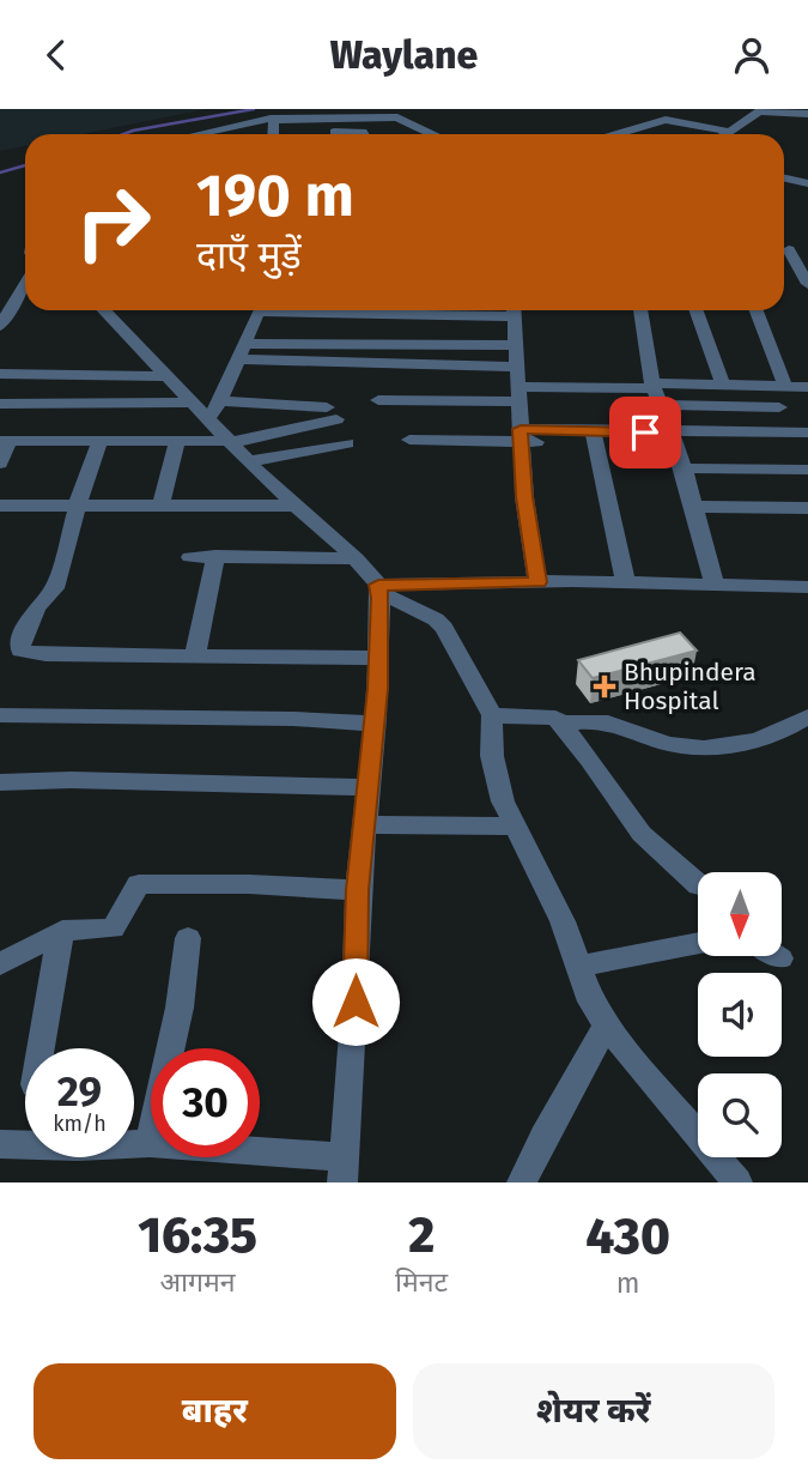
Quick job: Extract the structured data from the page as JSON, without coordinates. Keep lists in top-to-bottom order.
{
  "places": {
    "health": ["Bhupindera Hospital"]
  },
  "north": "bottom",
  "page": {
    "header": "Waylane",
    "turn": ["190 m", "दाएँ मुड़ें"],
    "speed": "29 km/h",
    "limit": "30",
    "eta": [
      "16:35",
      "आगमन",
      "2",
      "मिनट",
      "430",
      "m"
    ],
    "buttons": ["बाहर", "शेयर करें"]
  }
}
